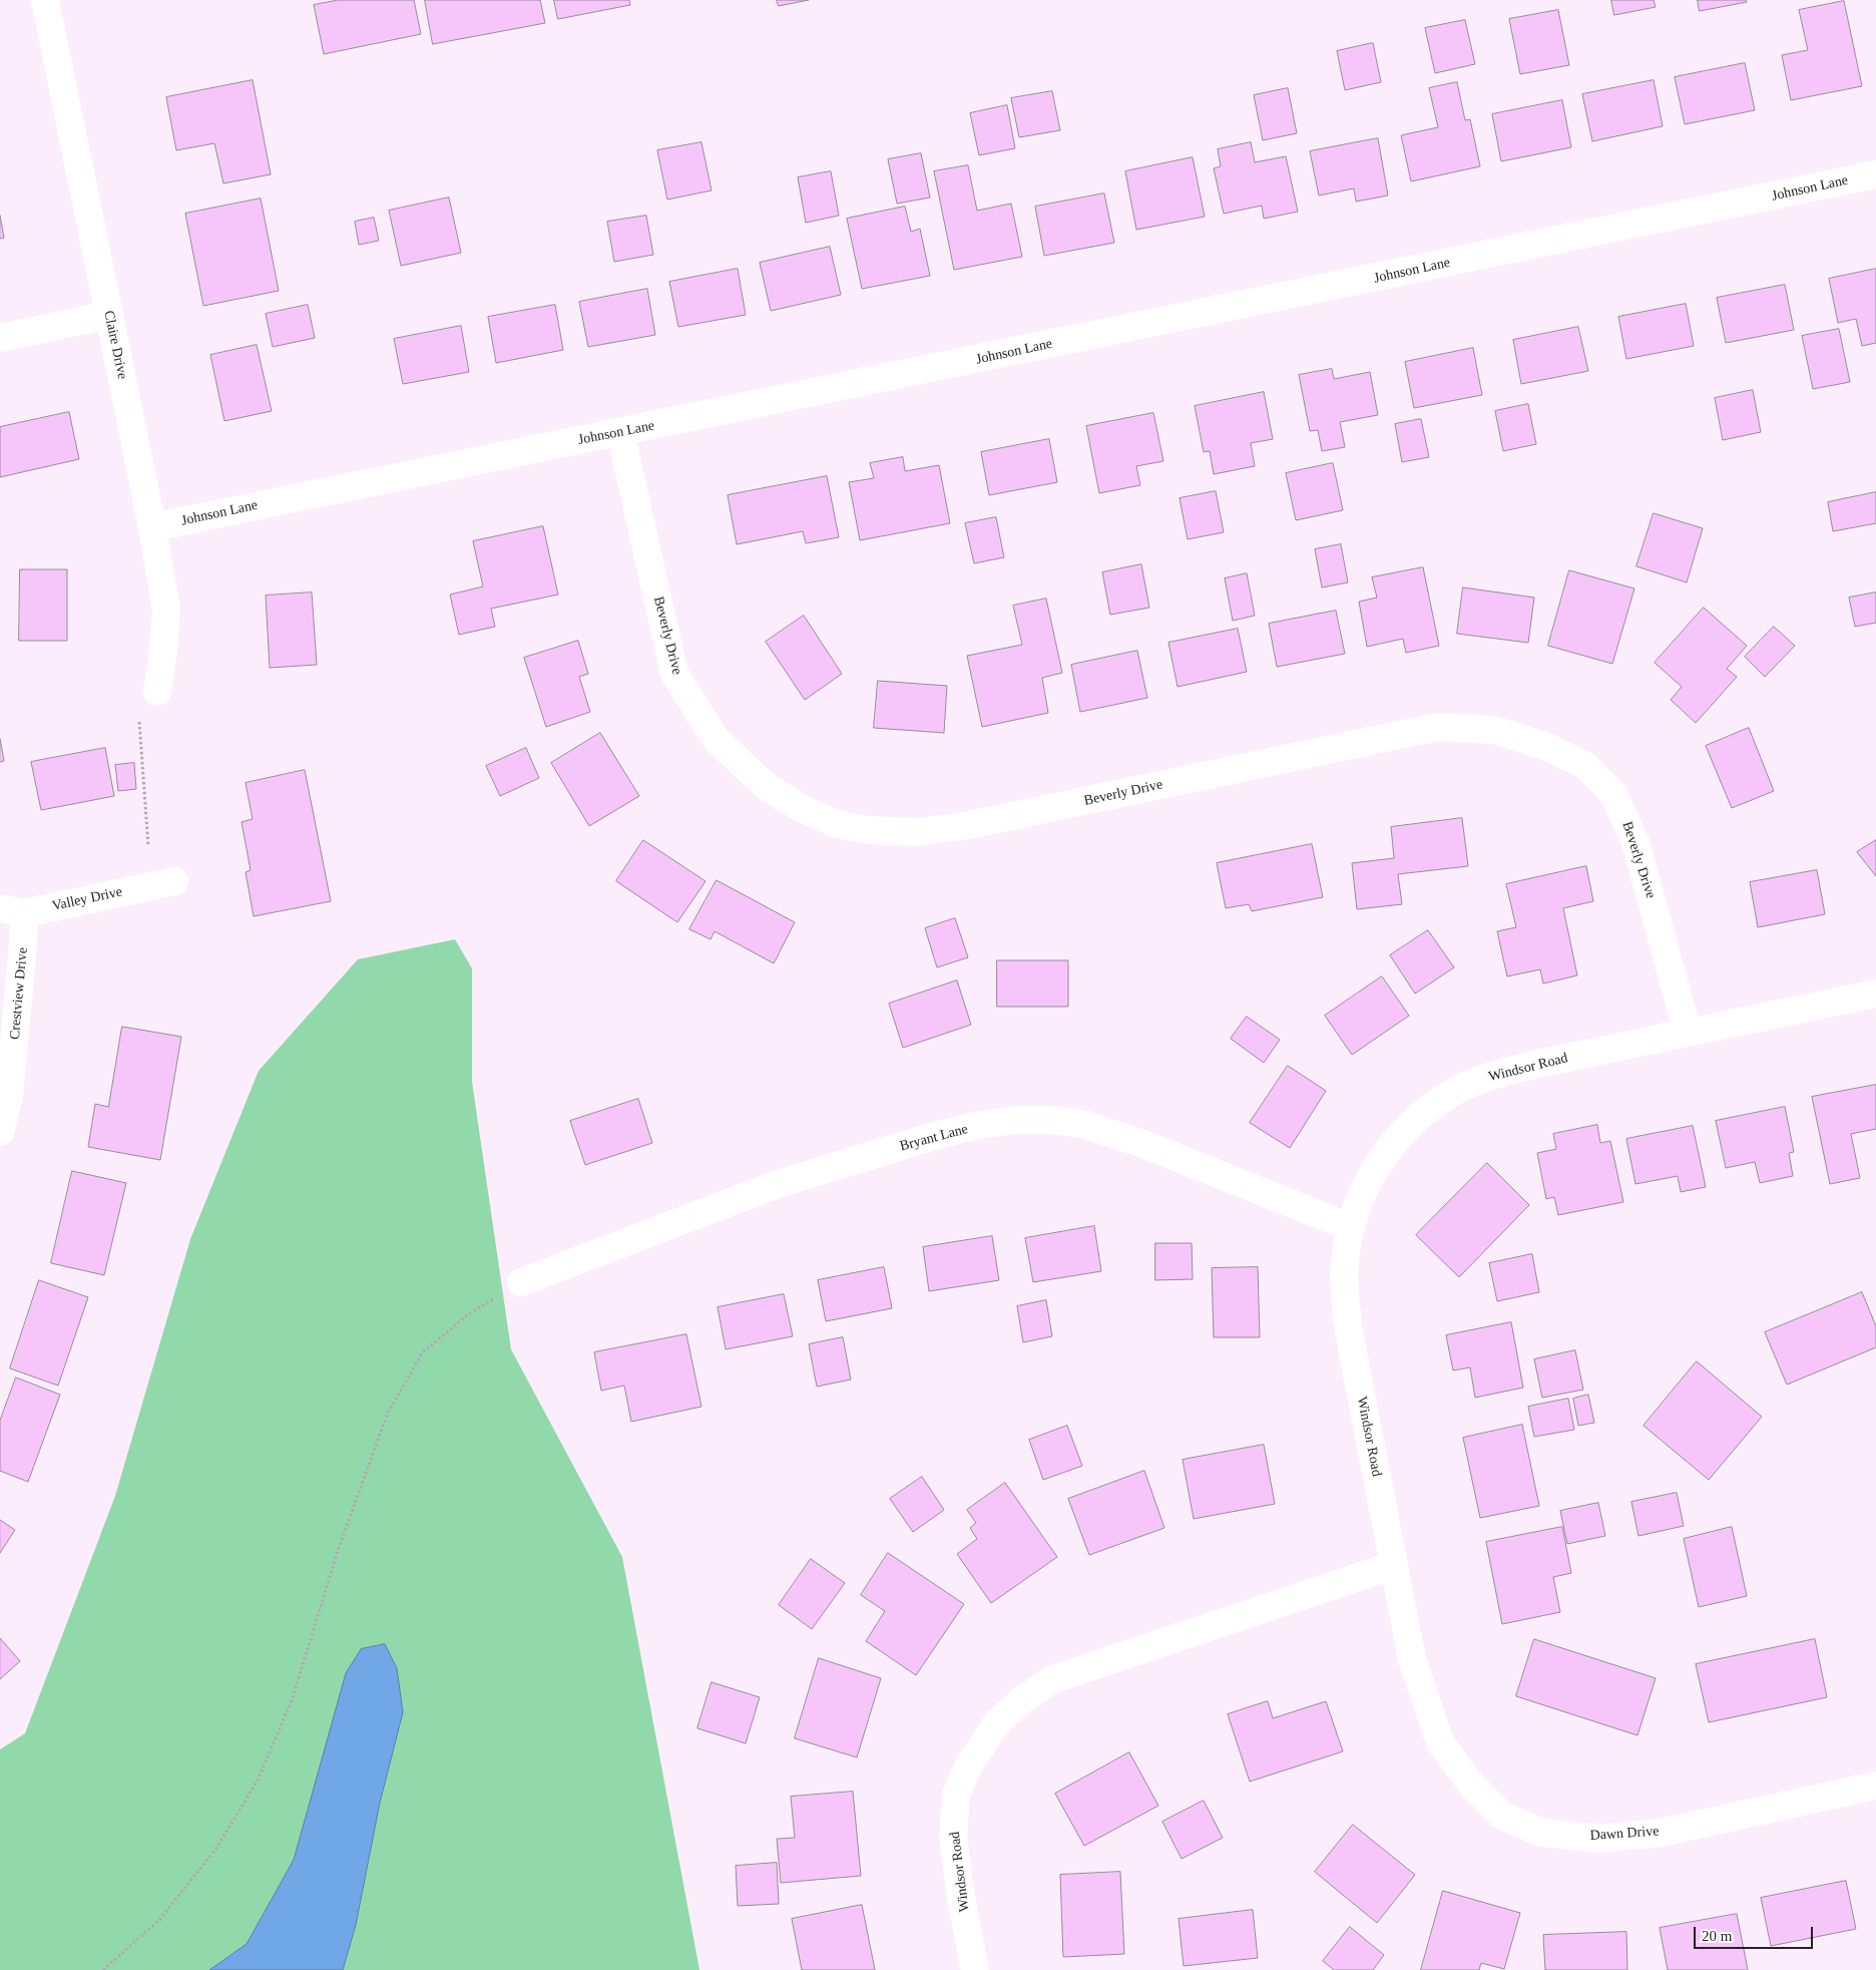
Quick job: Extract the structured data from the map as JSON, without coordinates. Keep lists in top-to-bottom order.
{
  "streets": {
    "street": [
      "Johnson Lane",
      "Claire Drive",
      "Beverly Drive",
      "Valley Drive",
      "Crestview Drive",
      "Windsor Road",
      "Bryant Lane",
      "Dawn Drive"
    ]
  },
  "crossings": [
    ["Johnson Lane", "Claire Drive"],
    ["Johnson Lane", "Beverly Drive"],
    ["Beverly Drive", "Windsor Road"],
    ["Valley Drive", "Crestview Drive"],
    ["Windsor Road", "Bryant Lane"],
    ["Windsor Road", "Dawn Drive"]
  ],
  "scale_bar": "20 m"
}
